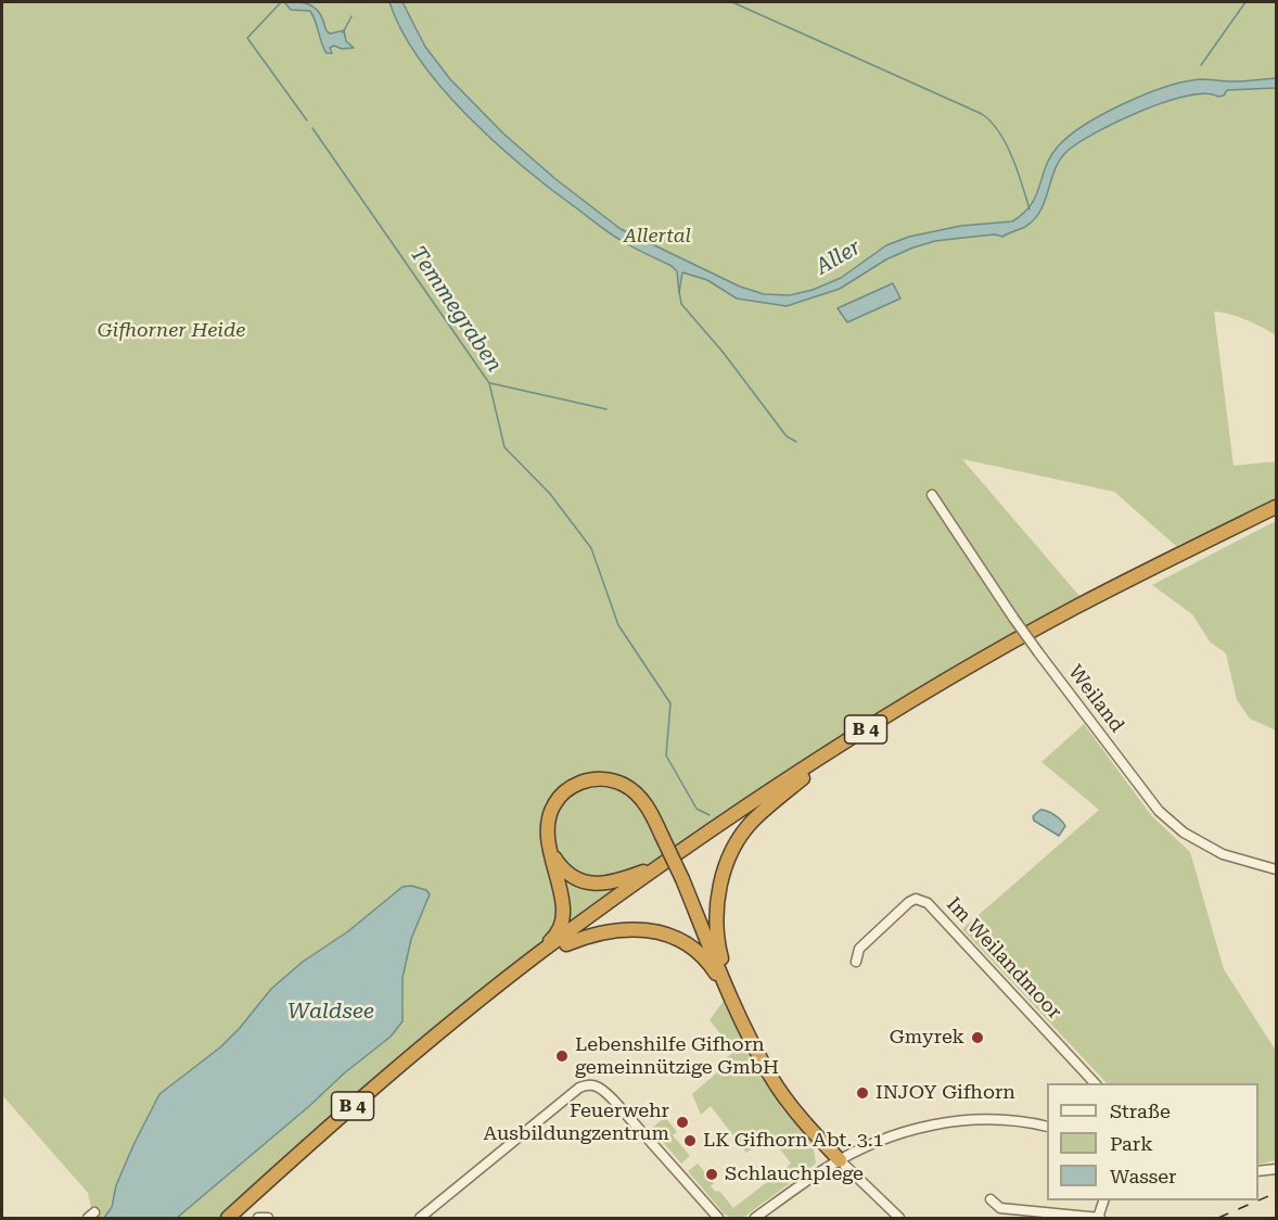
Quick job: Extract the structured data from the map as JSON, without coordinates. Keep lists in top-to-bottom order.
{
  "streets": {
    "highway": ["B 4"],
    "street": ["Weiland", "Im Weilandmoor"]
  },
  "water": ["Aller", "Temmegraben", "Waldsee"],
  "parks": ["Allertal", "Gifhorner Heide"],
  "places": [
    "Gmyrek",
    "Lebenshilfe Gifhorn gemeinnützige GmbH",
    "INJOY Gifhorn",
    "Feuerwehr Ausbildungzentrum",
    "LK Gifhorn Abt. 3.1",
    "Schlauchplege"
  ],
  "legend": ["Straße", "Park", "Wasser"]
}
